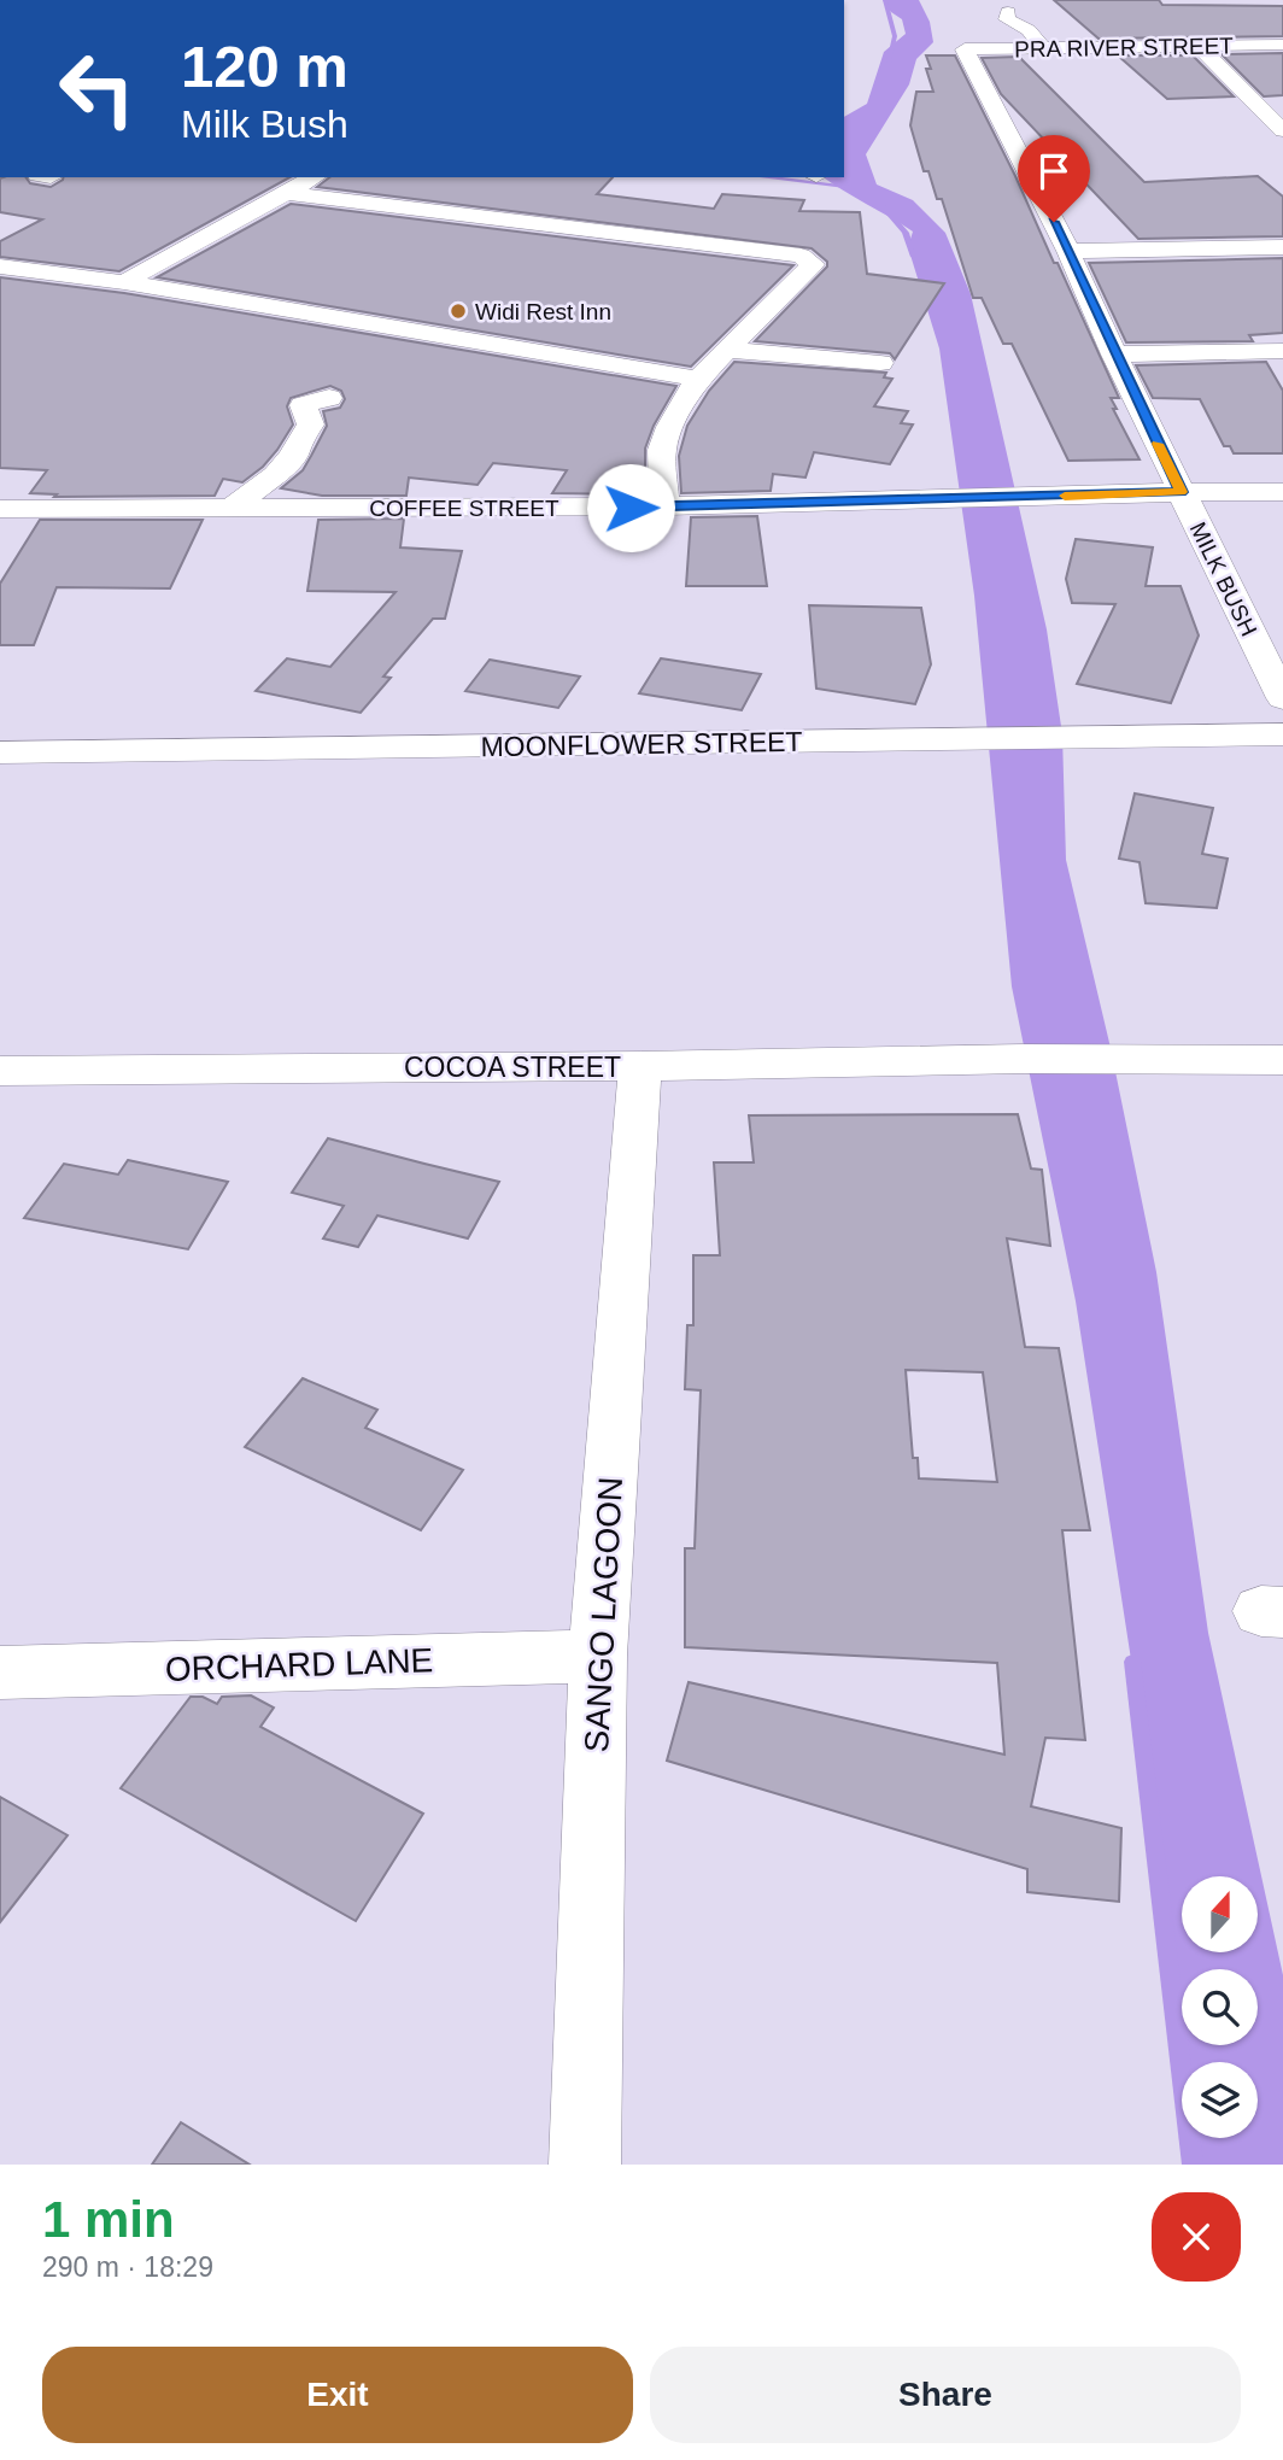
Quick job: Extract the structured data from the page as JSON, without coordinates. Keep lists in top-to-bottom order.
{
  "streets": {
    "street": [
      "PRA RIVER STREET",
      "COFFEE STREET",
      "MILK BUSH",
      "MOONFLOWER STREET",
      "COCOA STREET",
      "SANGO LAGOON",
      "ORCHARD LANE"
    ]
  },
  "crossings": [
    ["PRA RIVER STREET", "MILK BUSH"],
    ["COFFEE STREET", "MILK BUSH"],
    ["COCOA STREET", "SANGO LAGOON"],
    ["SANGO LAGOON", "ORCHARD LANE"]
  ],
  "places": ["Widi Rest Inn"],
  "north": "top",
  "page": {
    "turn": ["120 m", "Milk Bush"],
    "heading": ["1 min", "290 m · 18:29"],
    "buttons": ["Exit", "Share"]
  }
}
